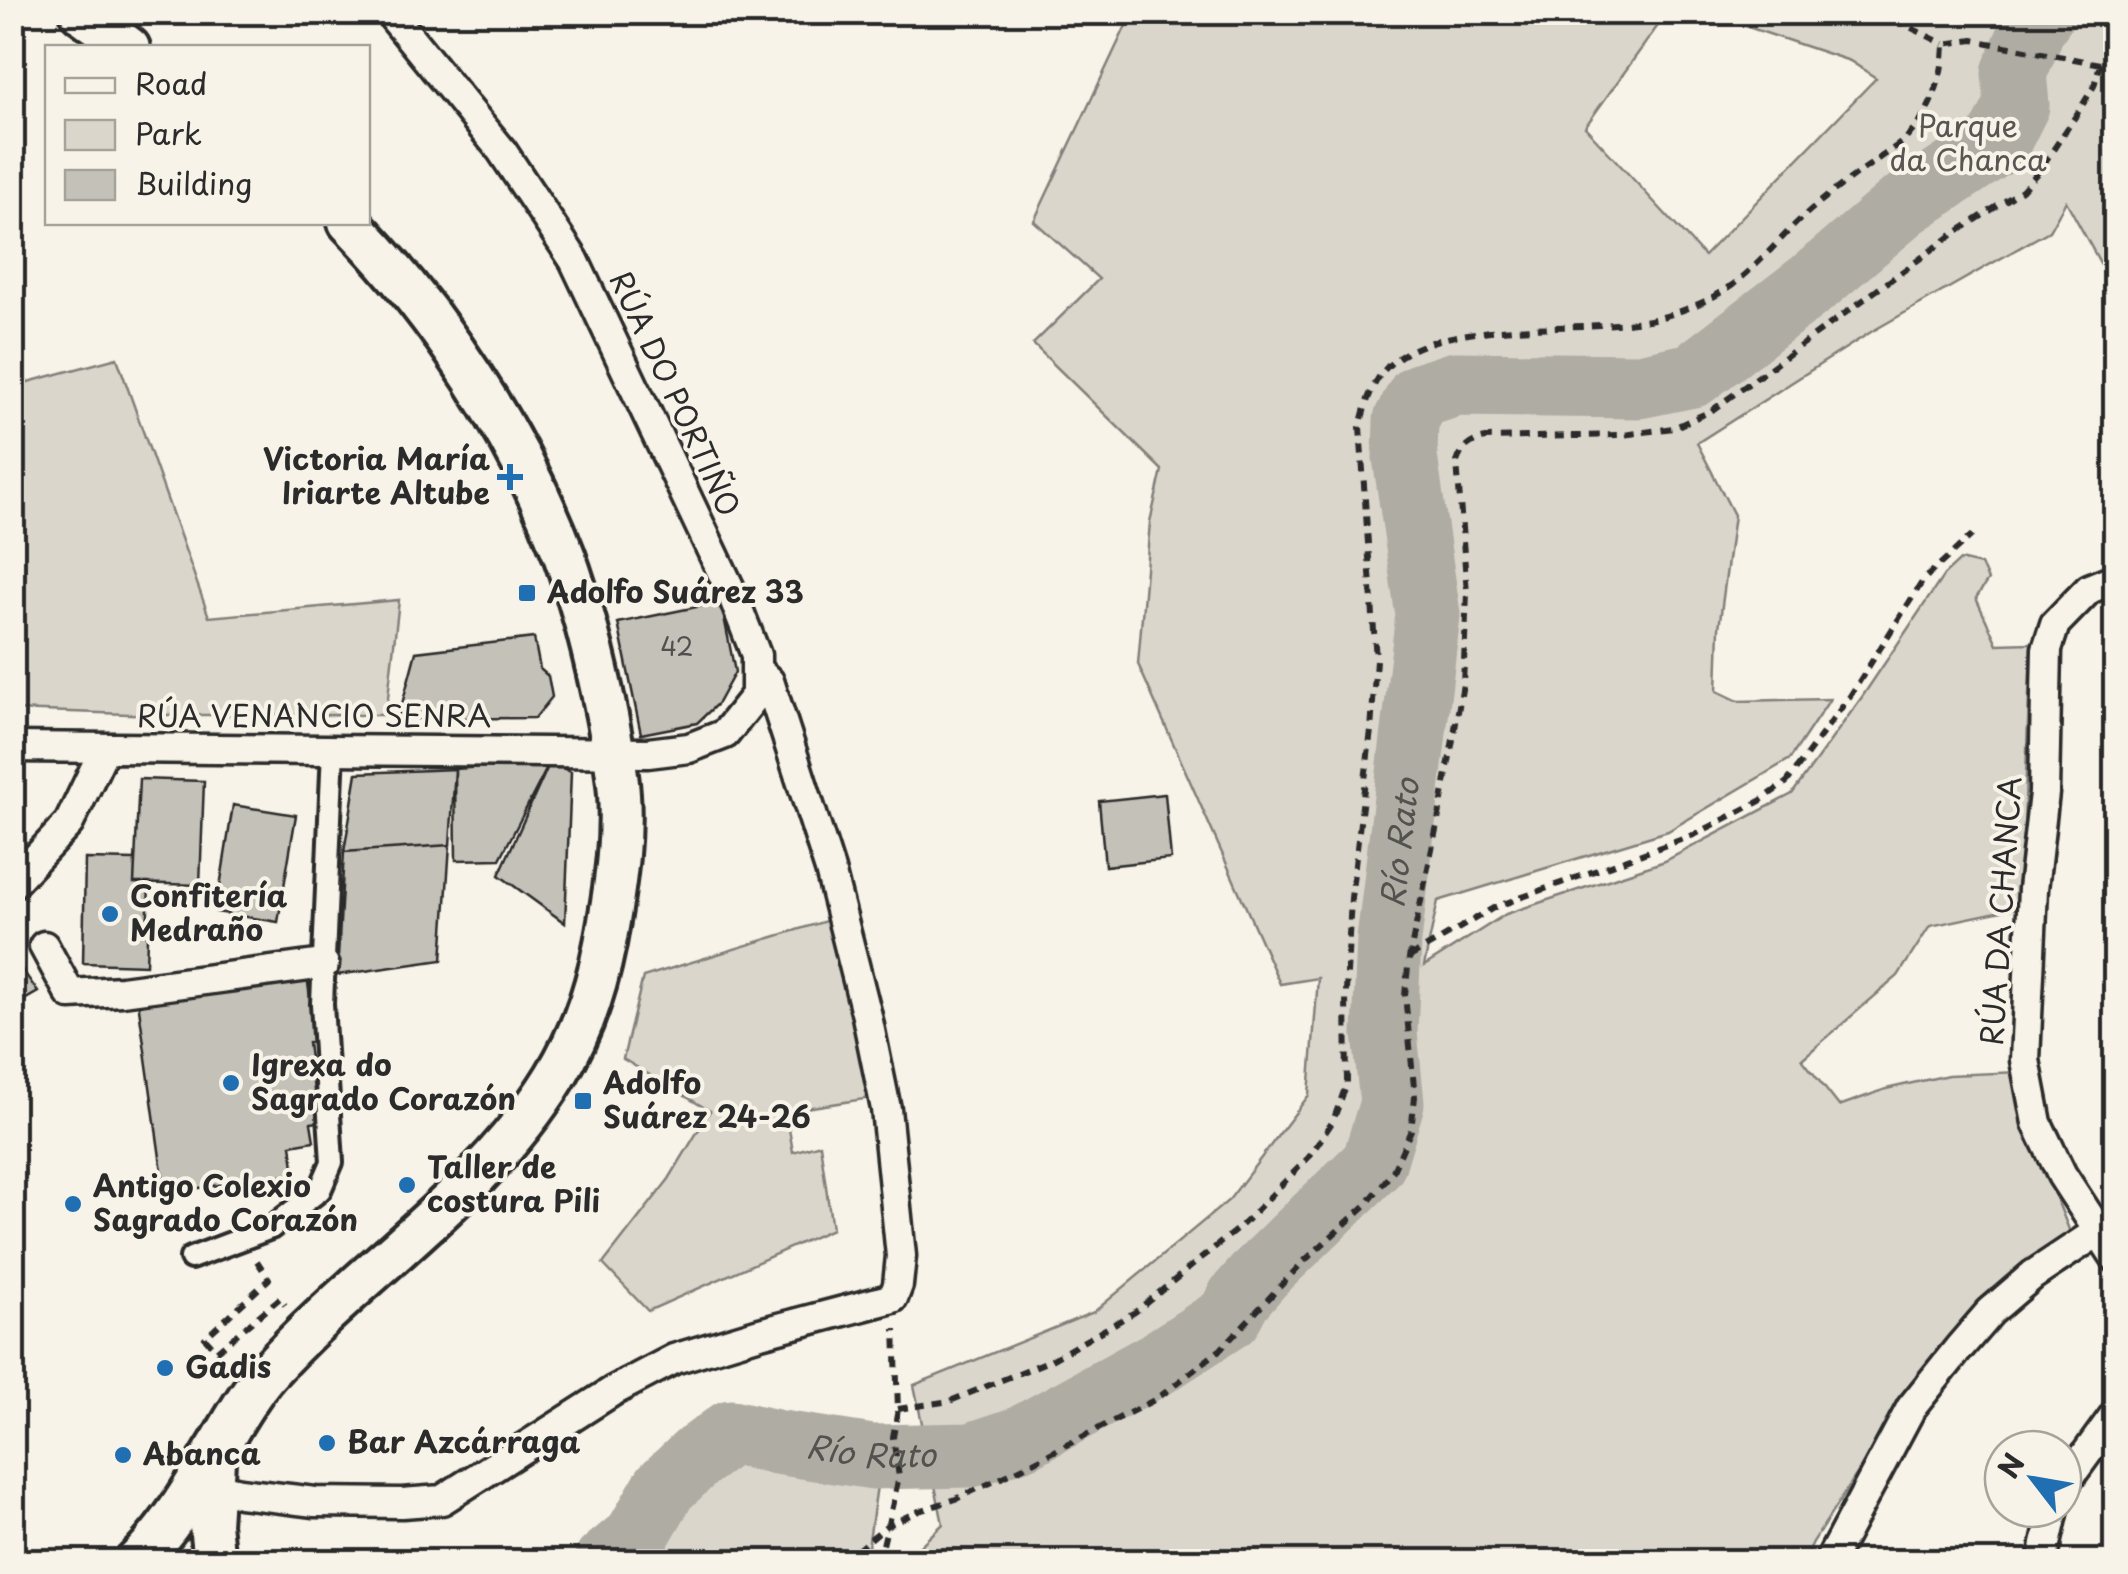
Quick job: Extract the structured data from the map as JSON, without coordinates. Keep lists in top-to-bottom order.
{
  "streets": {
    "street": ["RÚA DO PORTIÑO", "RÚA VENANCIO SENRA", "RÚA DA CHANCA"]
  },
  "water": ["Río Rato"],
  "parks": ["Parque da Chanca"],
  "places": {
    "health": ["Victoria María Iriarte Altube"],
    "transit": ["Adolfo Suárez 33", "Adolfo Suárez 24-26"],
    "other": [
      "Confitería Medraño",
      "Igrexa do Sagrado Corazón",
      "Taller de costura Pili",
      "Antigo Colexio Sagrado Corazón",
      "Gadis",
      "Bar Azcárraga",
      "Abanca"
    ]
  },
  "house_numbers": ["42"],
  "legend": ["Road", "Park", "Building"],
  "north": "top left"
}
